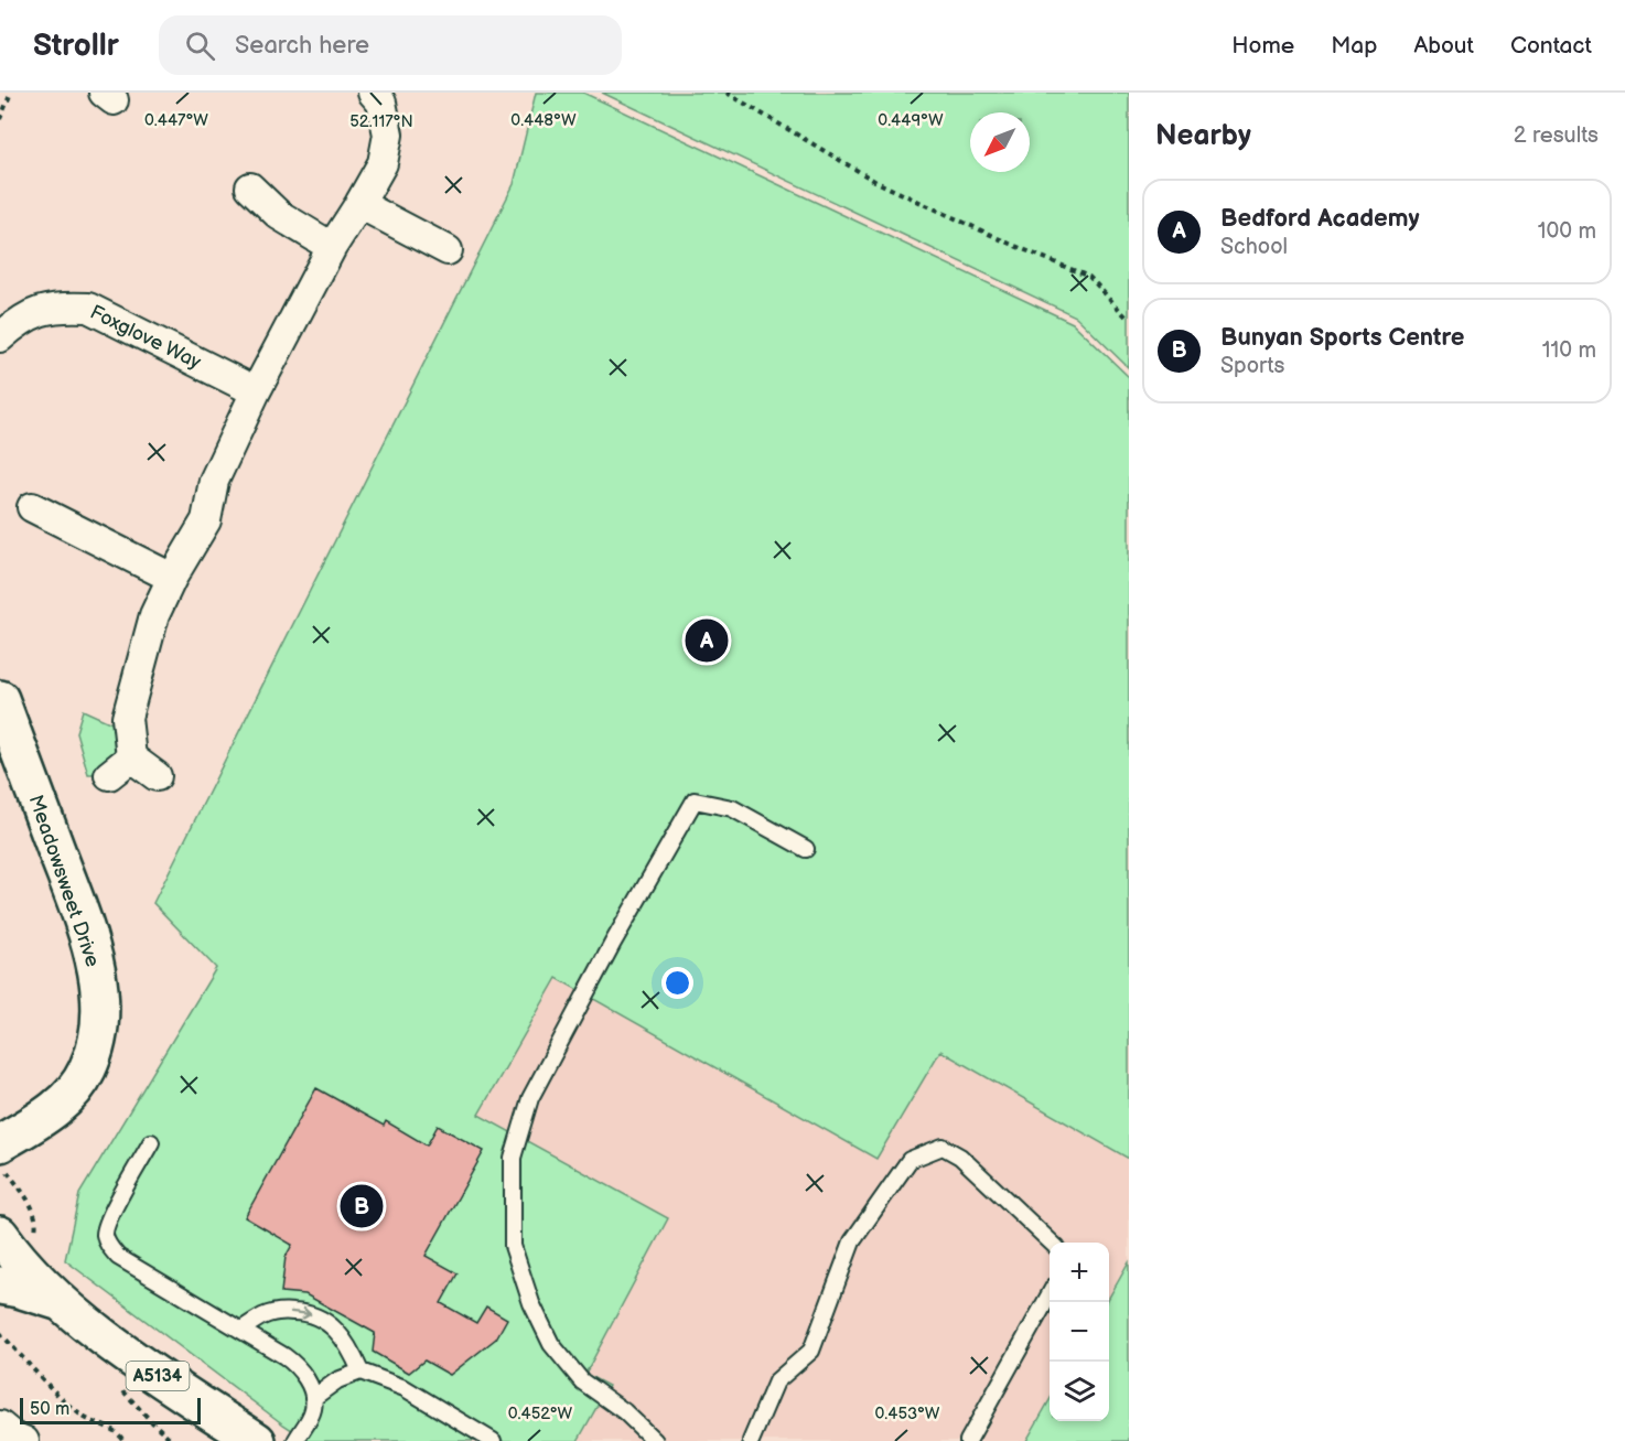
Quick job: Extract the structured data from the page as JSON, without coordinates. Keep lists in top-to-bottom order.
{
  "streets": {
    "street": ["Foxglove Way", "Meadowsweet Drive", "A5134"]
  },
  "scale_bar": "50 m",
  "north": "bottom left",
  "page": {
    "header": "Strollr",
    "search": "Search here",
    "nav": [
      "Home",
      "Map",
      "About",
      "Contact"
    ],
    "heading": ["Nearby", "2 results"],
    "list": [
      {
        "mark": "A",
        "name": "Bedford Academy",
        "note": "School",
        "value": "100 m"
      },
      {
        "mark": "B",
        "name": "Bunyan Sports Centre",
        "note": "Sports",
        "value": "110 m"
      }
    ],
    "pins": ["A", "B"],
    "map_buttons": ["+", "−"],
    "scale": "50 m"
  },
  "coordinates": [
    "0.447°W",
    "0.448°W",
    "0.449°W",
    "52.117°N",
    "0.452°W",
    "0.453°W"
  ]
}
